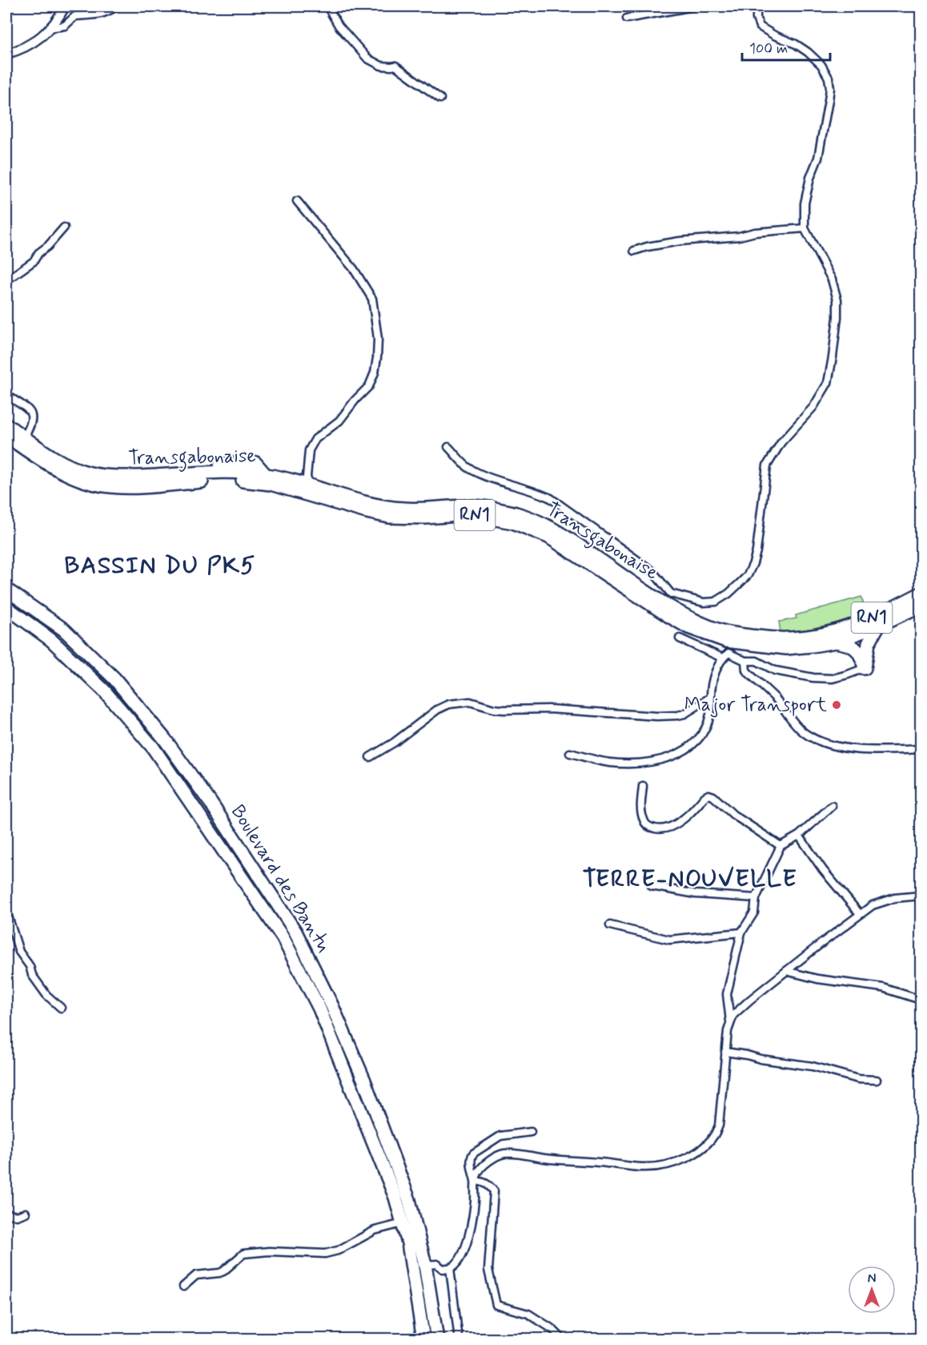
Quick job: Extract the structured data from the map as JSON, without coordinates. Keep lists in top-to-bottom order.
{
  "streets": {
    "highway": ["Transgabonaise", "RN1", "Boulevard des Bantu"]
  },
  "districts": ["BASSIN DU PK5", "TERRE-NOUVELLE"],
  "places": ["Major Transport"],
  "scale_bar": "100 m",
  "north": "top"
}
